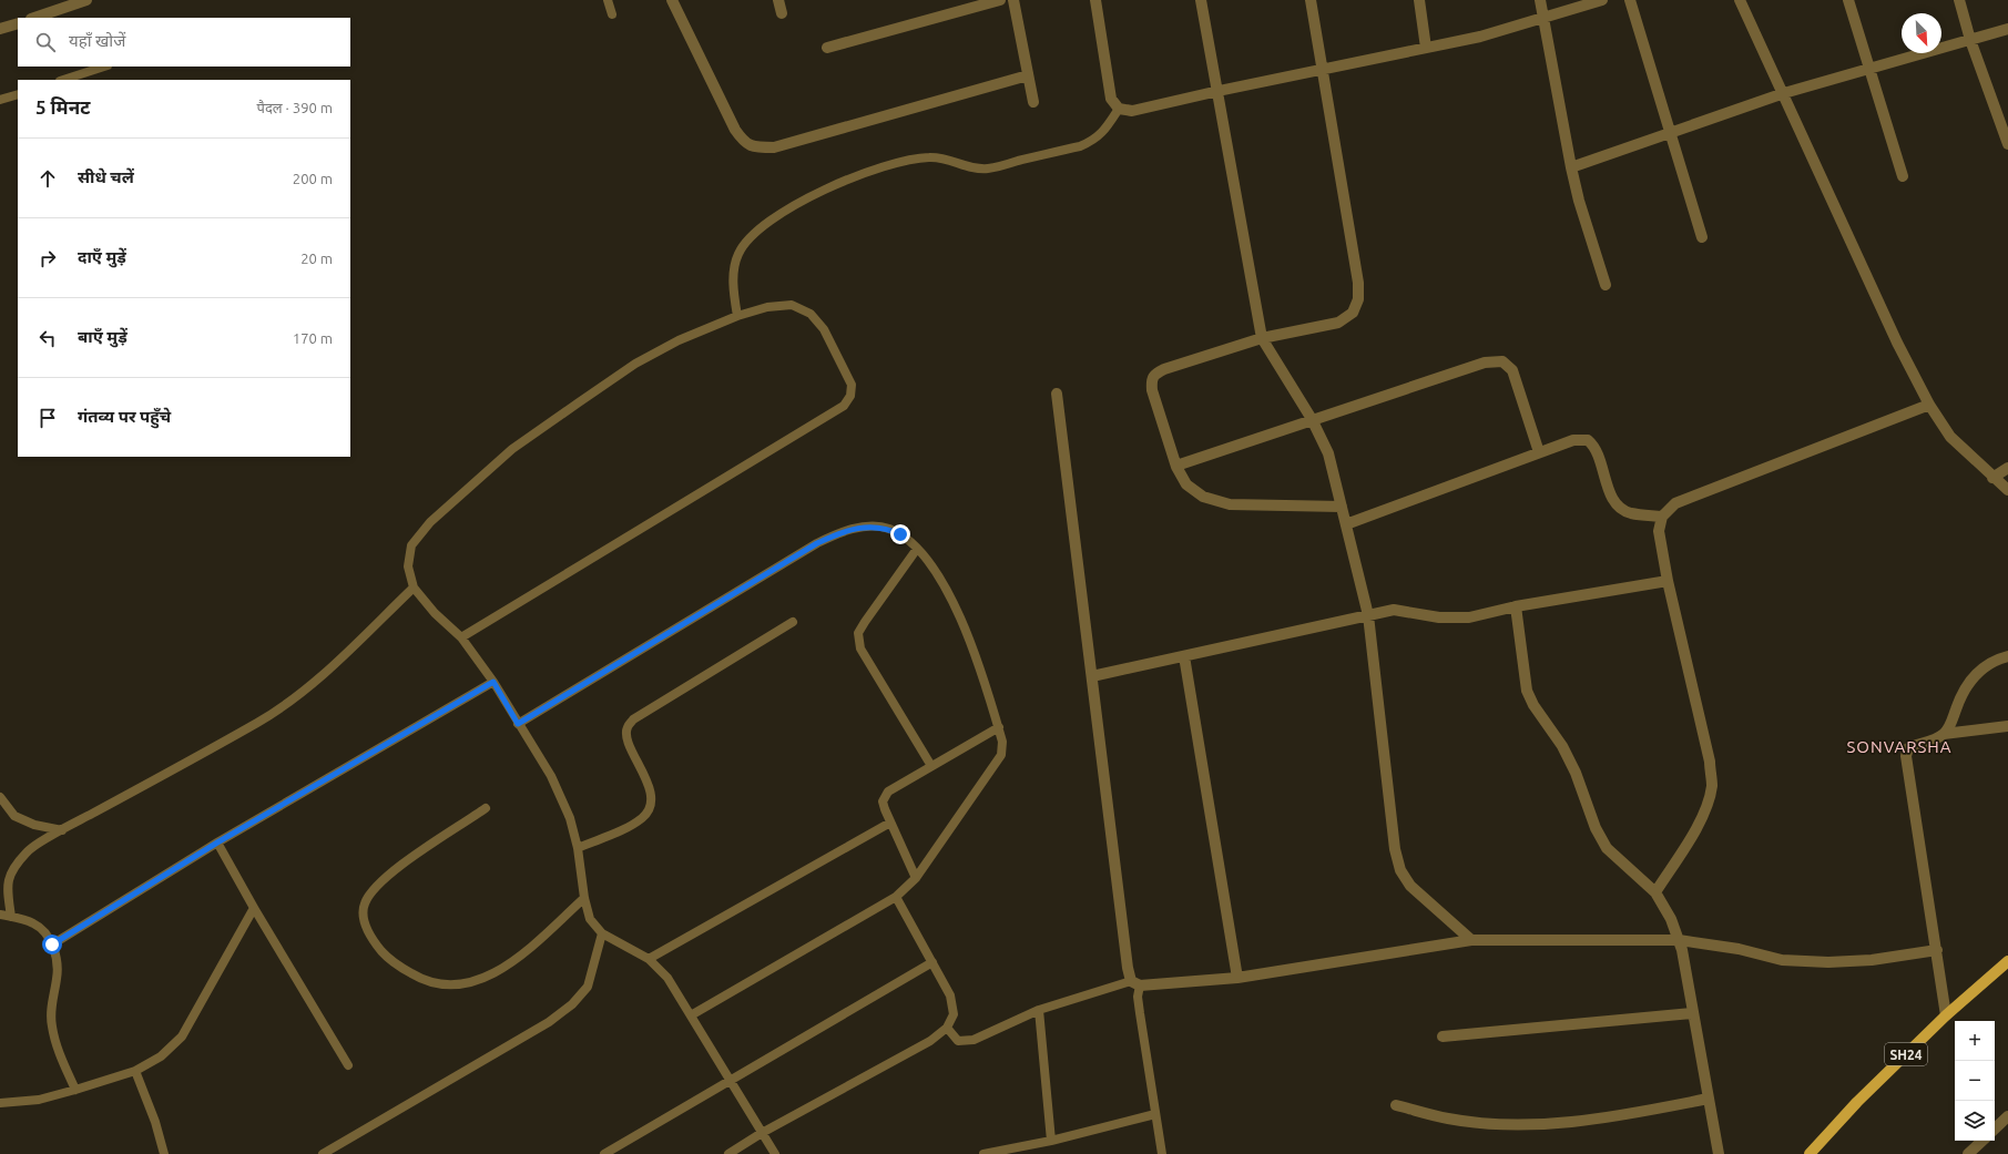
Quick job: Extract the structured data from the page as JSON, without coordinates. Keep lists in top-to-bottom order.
{
  "streets": {
    "main road": ["SH24"]
  },
  "districts": ["SONVARSHA"],
  "north": "bottom right",
  "page": {
    "search": "यहाँ खोजें",
    "heading": ["5 मिनट", "पैदल · 390 m"],
    "list": [
      ["सीधे चलें", "200 m"],
      ["दाएँ मुड़ें", "20 m"],
      ["बाएँ मुड़ें", "170 m"],
      "गंतव्य पर पहुँचे"
    ],
    "map_buttons": ["+", "−"]
  }
}
